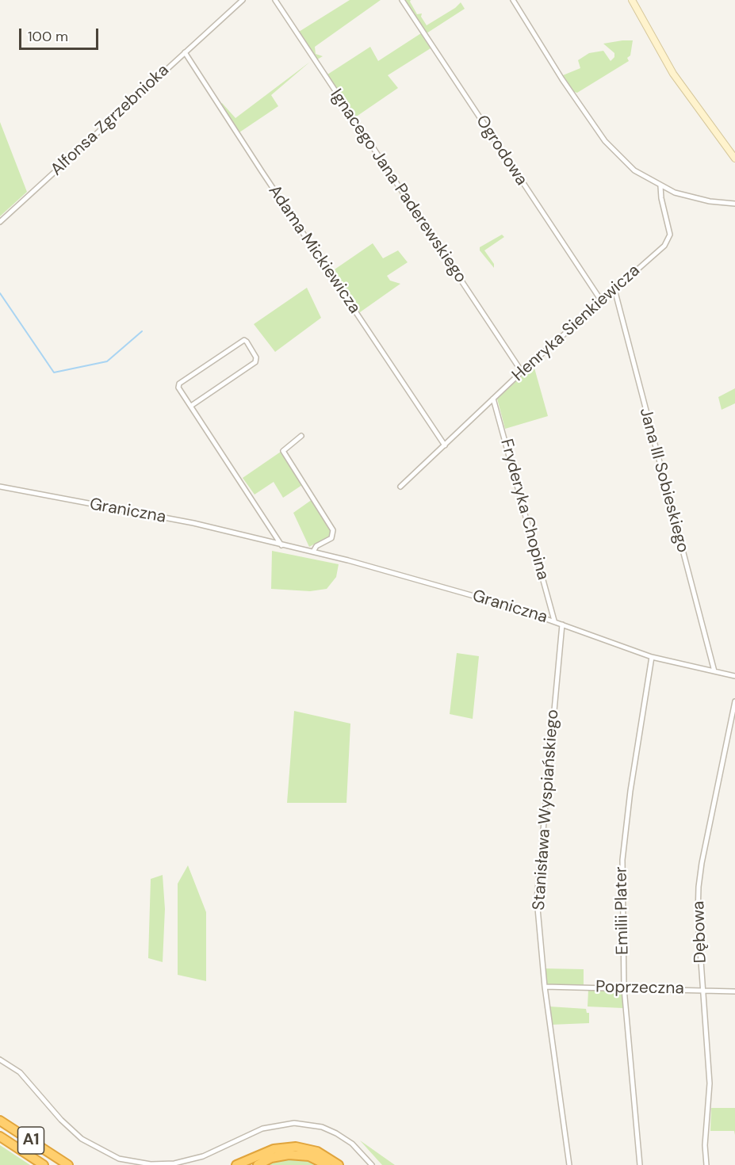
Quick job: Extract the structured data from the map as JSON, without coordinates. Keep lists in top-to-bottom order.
{
  "streets": {
    "highway": ["A1"],
    "street": [
      "Alfonsa Zgrzebnioka",
      "Ogrodowa",
      "Ignacego Jana Paderewskiego",
      "Adama Mickiewicza",
      "Henryka Sienkiewicza",
      "Jana III Sobieskiego",
      "Fryderyka Chopina",
      "Graniczna",
      "Stanisława Wyspiańskiego",
      "Emilii Plater",
      "Dębowa",
      "Poprzeczna"
    ]
  },
  "crossings": [
    ["Alfonsa Zgrzebnioka", "Adama Mickiewicza"],
    ["Ogrodowa", "Henryka Sienkiewicza"],
    ["Ignacego Jana Paderewskiego", "Henryka Sienkiewicza"],
    ["Adama Mickiewicza", "Henryka Sienkiewicza"],
    ["Henryka Sienkiewicza", "Jana III Sobieskiego"],
    ["Henryka Sienkiewicza", "Fryderyka Chopina"],
    ["Jana III Sobieskiego", "Graniczna"],
    ["Fryderyka Chopina", "Graniczna"],
    ["Graniczna", "Stanisława Wyspiańskiego"],
    ["Graniczna", "Emilii Plater"],
    ["Stanisława Wyspiańskiego", "Poprzeczna"],
    ["Emilii Plater", "Poprzeczna"],
    ["Dębowa", "Poprzeczna"]
  ],
  "scale_bar": "100 m"
}
